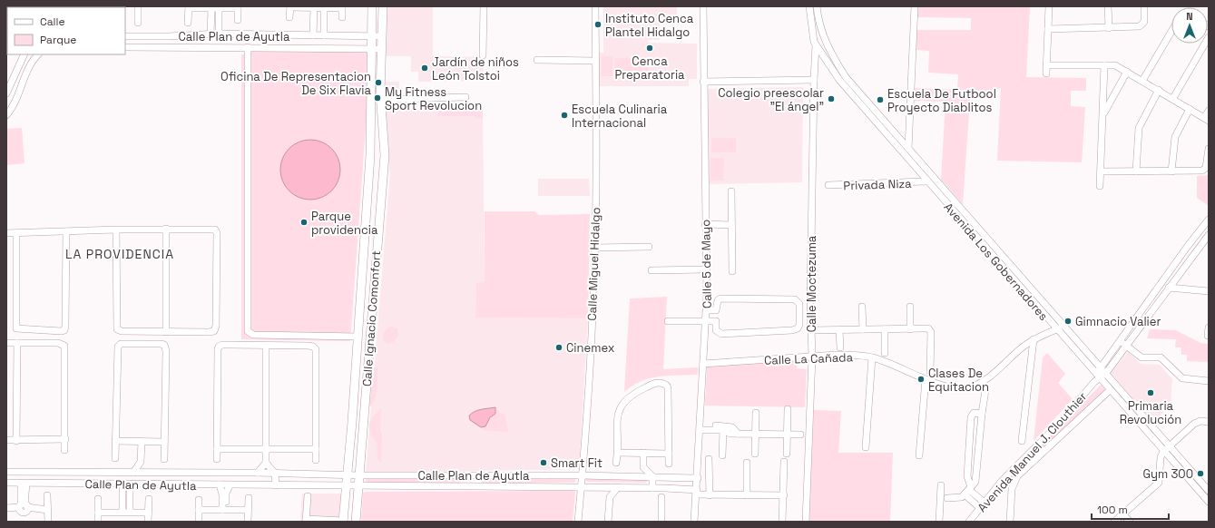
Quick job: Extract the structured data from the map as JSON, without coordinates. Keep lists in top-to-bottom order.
{
  "streets": {
    "main road": ["Calle Ignacio Comonfort"],
    "street": [
      "Calle Plan de Ayutla",
      "Privada Niza",
      "Avenida Los Gobernadores",
      "Calle Miguel Hidalgo",
      "Calle 5 de Mayo",
      "Calle Moctezuma",
      "Calle La Cañada",
      "Avenida Manuel J. Clouthier"
    ]
  },
  "crossings": [
    ["Calle Plan de Ayutla", "Calle Miguel Hidalgo"],
    ["Calle Plan de Ayutla", "Calle 5 de Mayo"],
    ["Calle Plan de Ayutla", "Calle Ignacio Comonfort"],
    ["Privada Niza", "Avenida Los Gobernadores"],
    ["Avenida Los Gobernadores", "Calle Moctezuma"],
    ["Avenida Los Gobernadores", "Calle La Cañada"],
    ["Avenida Los Gobernadores", "Avenida Manuel J. Clouthier"],
    ["Calle 5 de Mayo", "Calle La Cañada"],
    ["Calle Moctezuma", "Calle La Cañada"]
  ],
  "districts": ["LA PROVIDENCIA"],
  "places": [
    "Instituto Cenca Plantel Hidalgo",
    "Cenca Preparatoria",
    "Jardín de niños León Tolstoi",
    "Oficina De Representacion De Six Flavia",
    "My Fitness Sport Revolucion",
    "Colegio preescolar \"El ángel\"",
    "Escuela De Futbool Proyecto Diablitos",
    "Escuela Culinaria Internacional",
    "Parque providencia",
    "Gimnacio Valier",
    "Cinemex",
    "Clases De Equitacion",
    "Primaria Revolución",
    "Smart Fit",
    "Gym 300"
  ],
  "legend": ["Calle", "Parque"],
  "scale_bar": "100 m",
  "north": "top"
}
